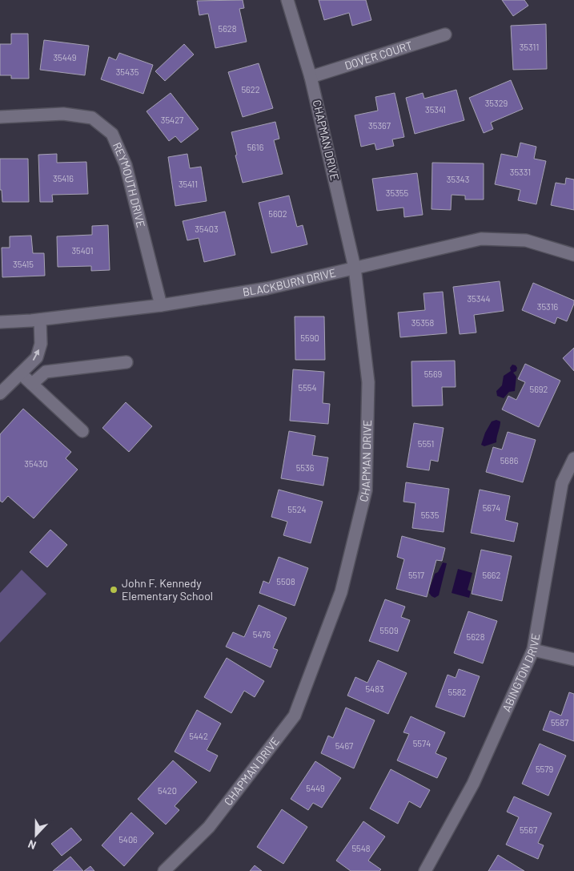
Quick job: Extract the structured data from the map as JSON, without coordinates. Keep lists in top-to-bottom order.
{
  "streets": {
    "street": [
      "DOVER COURT",
      "CHAPMAN DRIVE",
      "REYMOUTH DRIVE",
      "BLACKBURN DRIVE",
      "ABINGTON DRIVE"
    ]
  },
  "crossings": [
    ["DOVER COURT", "CHAPMAN DRIVE"],
    ["CHAPMAN DRIVE", "BLACKBURN DRIVE"],
    ["REYMOUTH DRIVE", "BLACKBURN DRIVE"]
  ],
  "places": ["John F. Kennedy Elementary School"],
  "house_numbers": [
    "5628",
    "35311",
    "35449",
    "35435",
    "5622",
    "35329",
    "35341",
    "35427",
    "35367",
    "5616",
    "35331",
    "35416",
    "35343",
    "35411",
    "35355",
    "5602",
    "35403",
    "35401",
    "35415",
    "35344",
    "35316",
    "35358",
    "5590",
    "5569",
    "5554",
    "5692",
    "5551",
    "5686",
    "35430",
    "5536",
    "5674",
    "5524",
    "5535",
    "5517",
    "5662",
    "5508",
    "5509",
    "5476",
    "5628",
    "5483",
    "5582",
    "5587",
    "5442",
    "5574",
    "5467",
    "5579",
    "5449",
    "5420",
    "5567",
    "5406",
    "5548"
  ],
  "north": "bottom"
}
